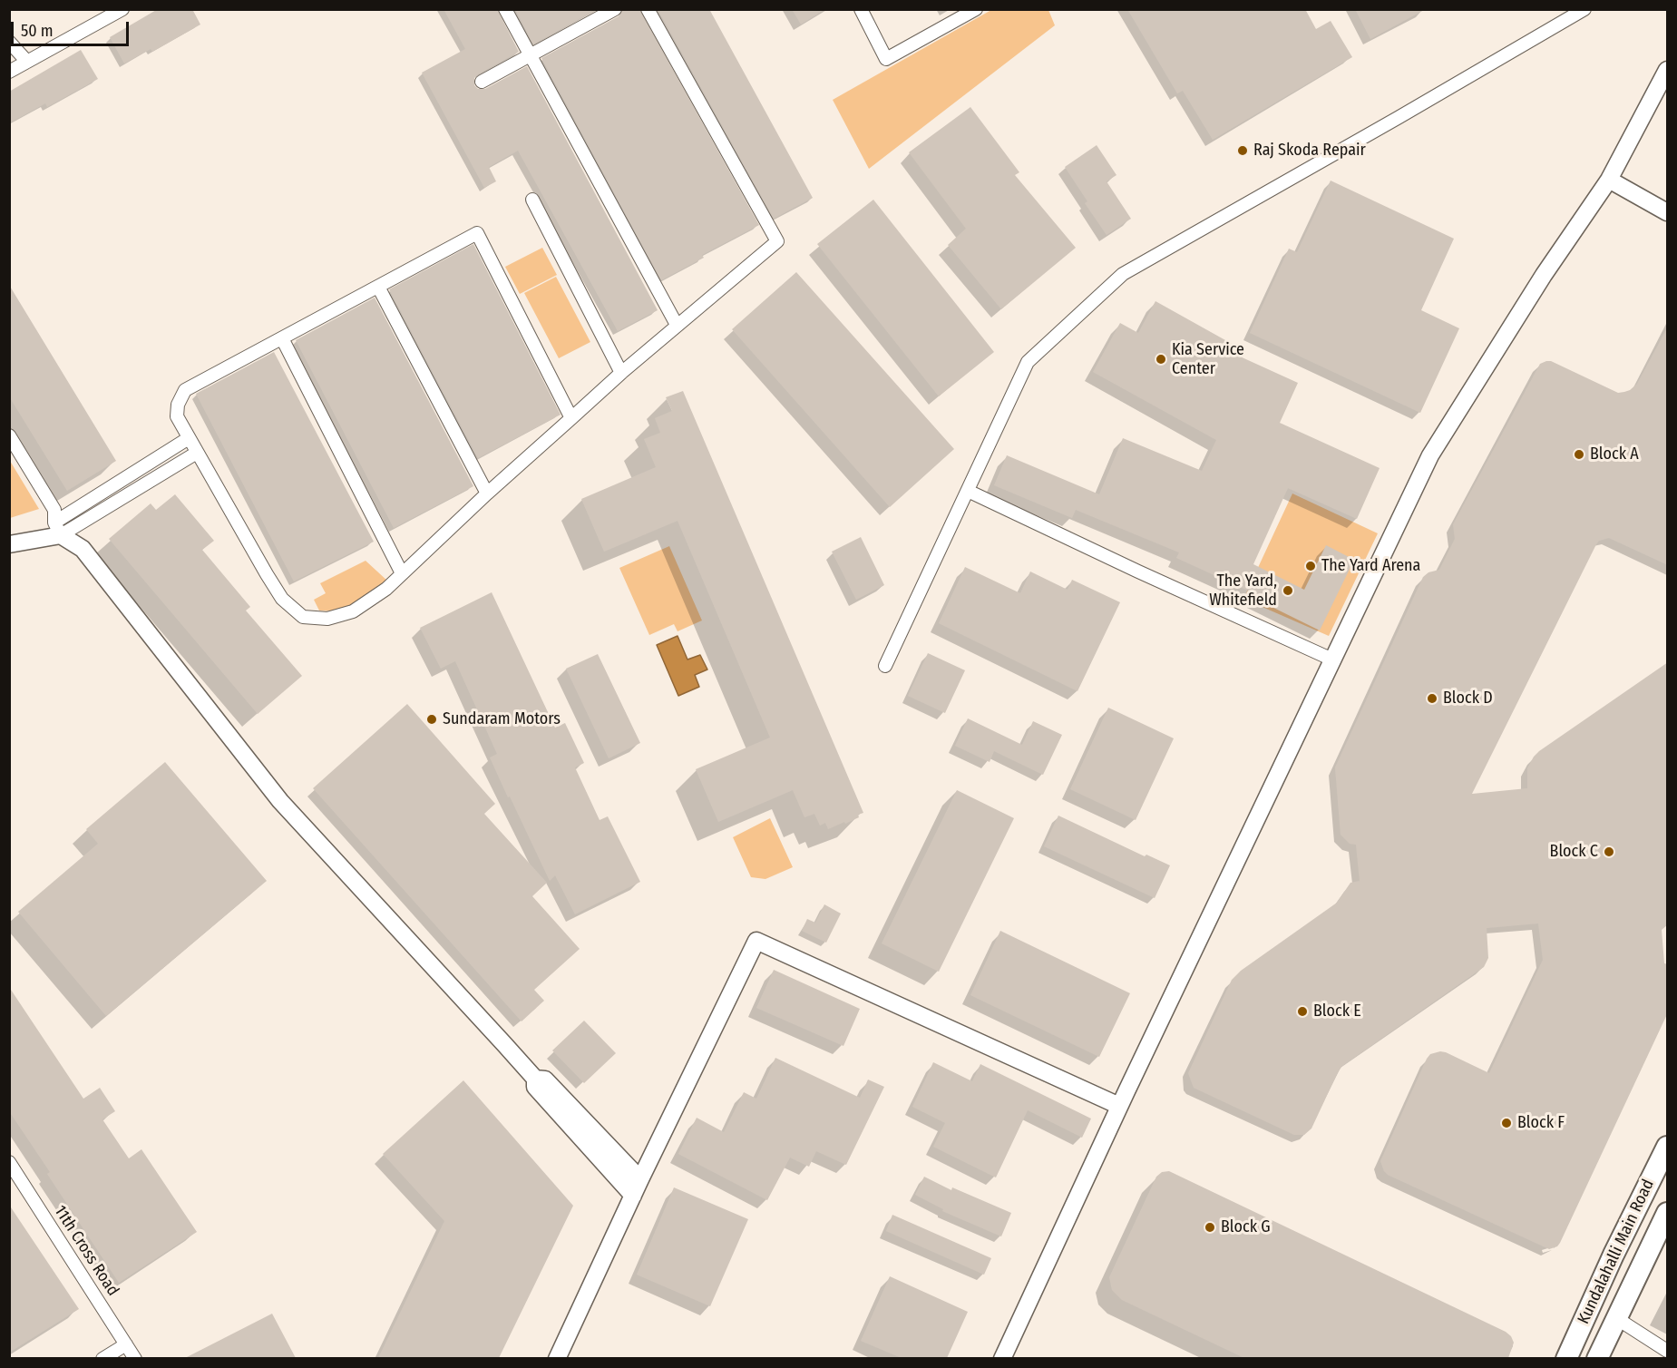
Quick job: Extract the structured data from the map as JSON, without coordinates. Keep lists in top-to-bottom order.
{
  "streets": {
    "main road": ["Kundalahalli Main Road"],
    "street": ["11th Cross Road"]
  },
  "places": [
    "Raj Skoda Repair",
    "Kia Service Center",
    "Block A",
    "The Yard Arena",
    "The Yard, Whitefield",
    "Block D",
    "Sundaram Motors",
    "Block C",
    "Block E",
    "Block F",
    "Block G"
  ],
  "scale_bar": "50 m"
}
